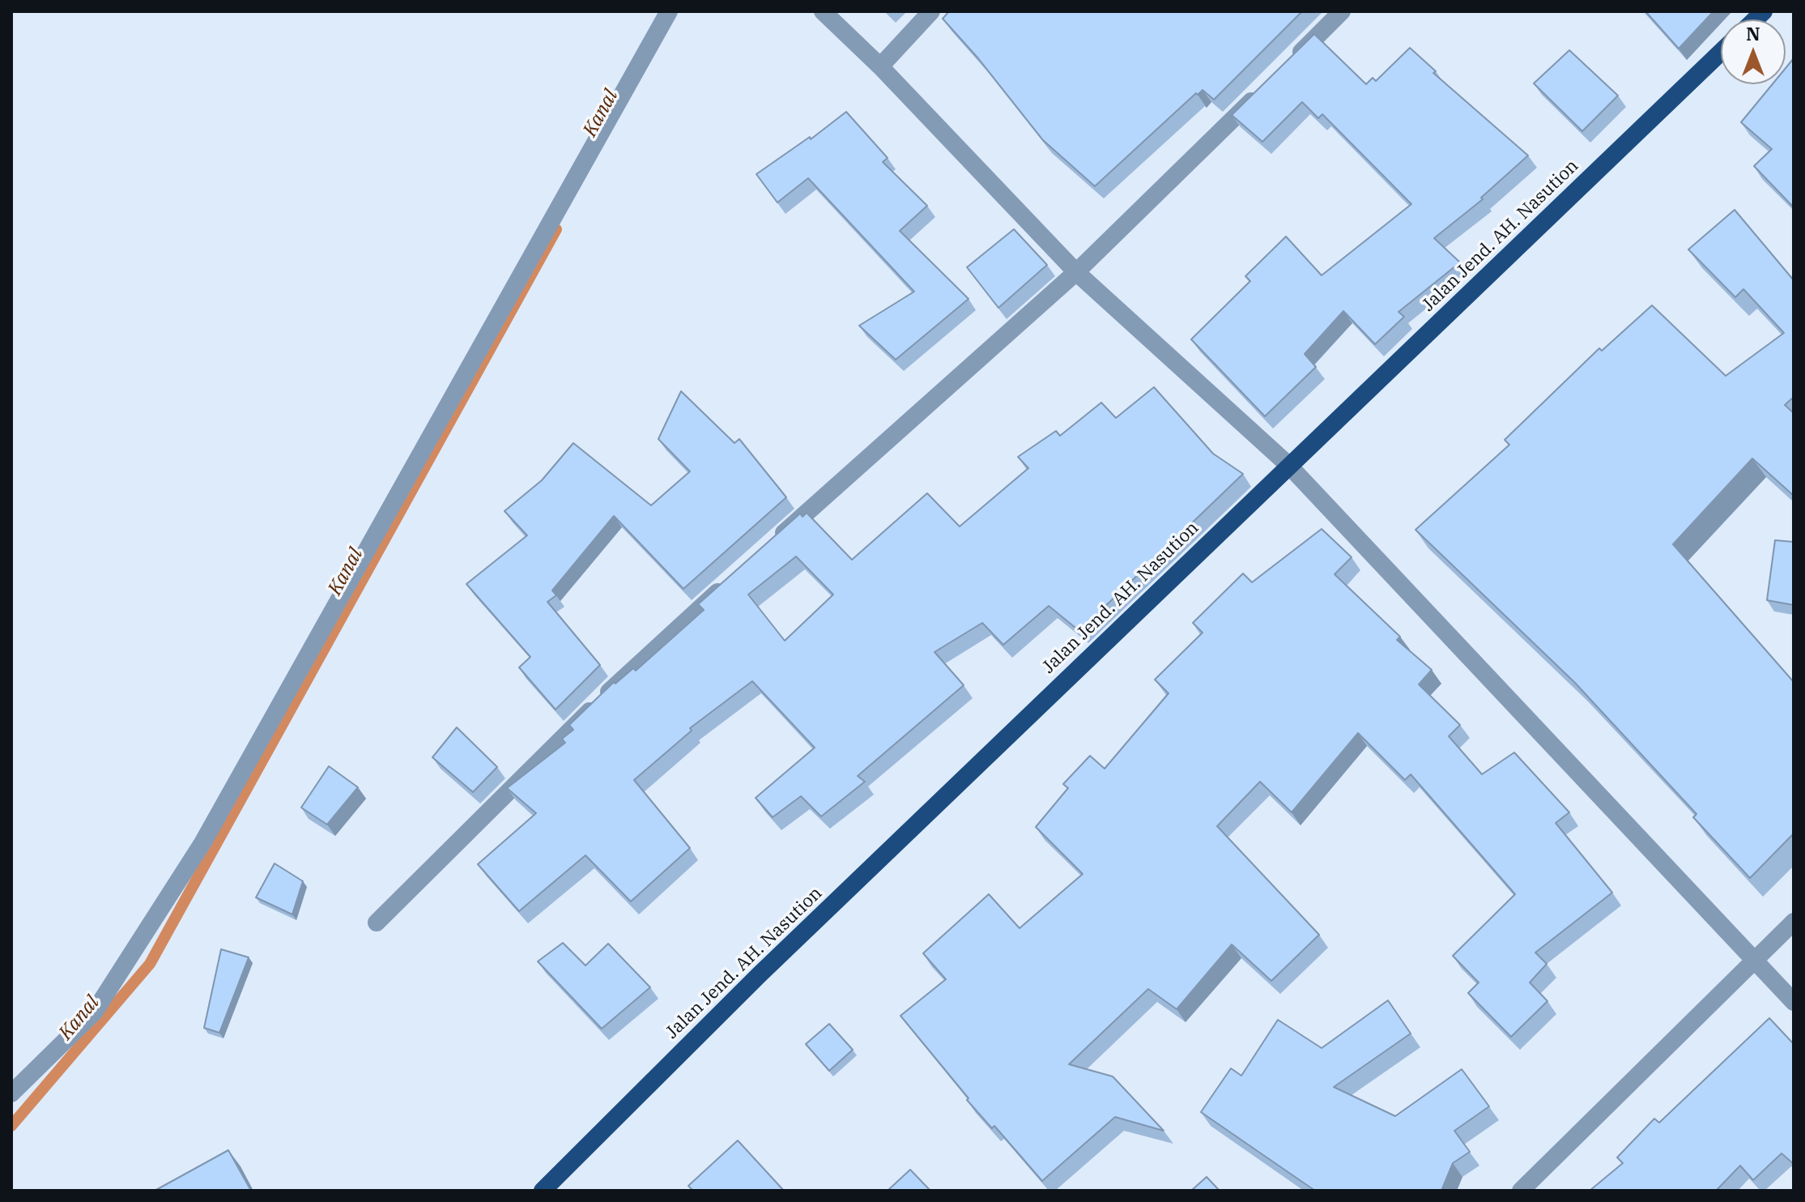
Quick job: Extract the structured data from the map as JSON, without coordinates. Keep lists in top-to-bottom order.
{
  "streets": {
    "highway": ["Jalan Jend. AH. Nasution"]
  },
  "water": ["Kanal"],
  "north": "top"
}
